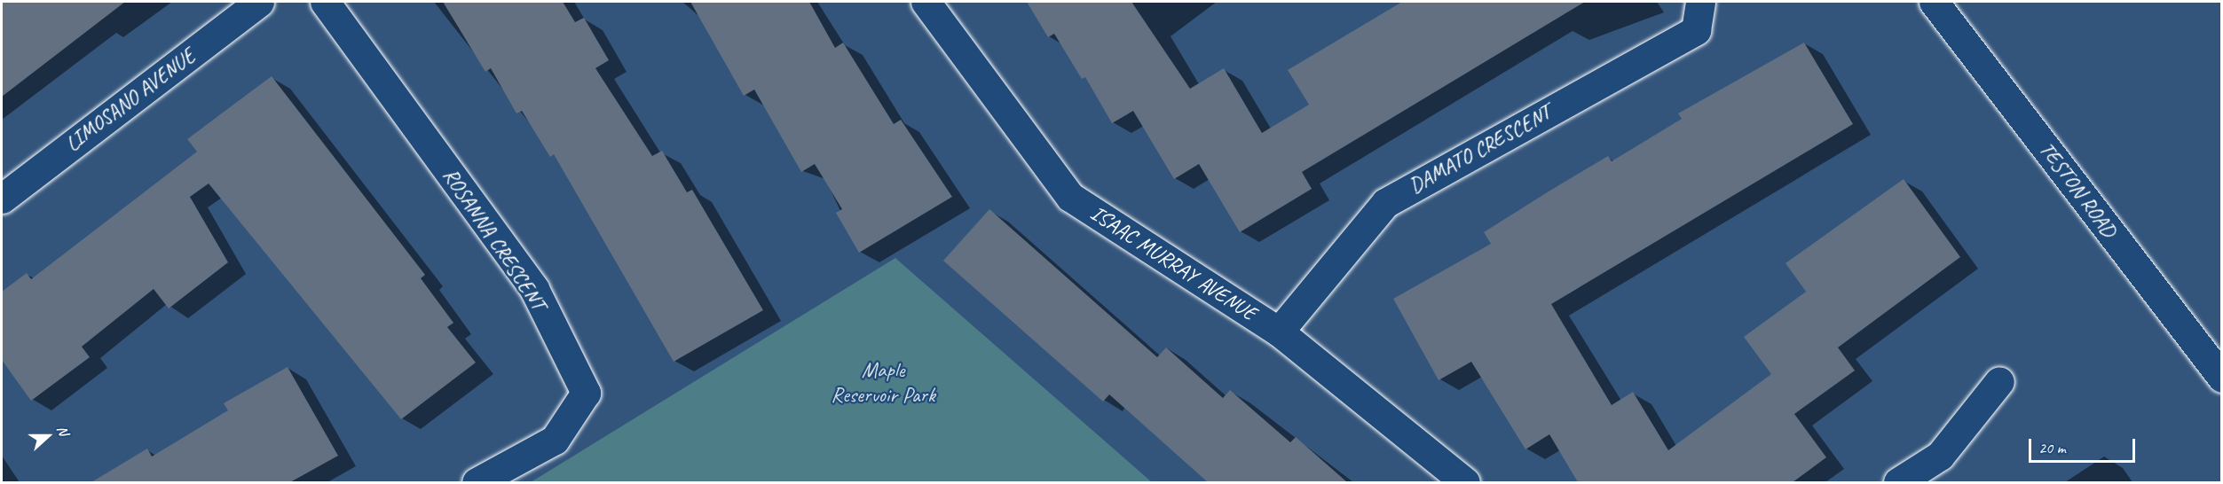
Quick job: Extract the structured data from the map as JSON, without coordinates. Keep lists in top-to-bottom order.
{
  "streets": {
    "street": [
      "LIMOSANO AVENUE",
      "DAMATO CRESCENT",
      "TESTON ROAD",
      "ROSANNA CRESCENT",
      "ISAAC MURRAY AVENUE"
    ]
  },
  "crossings": [
    ["DAMATO CRESCENT", "ISAAC MURRAY AVENUE"]
  ],
  "parks": ["Maple Reservoir Park"],
  "scale_bar": "20 m",
  "north": "right"
}
